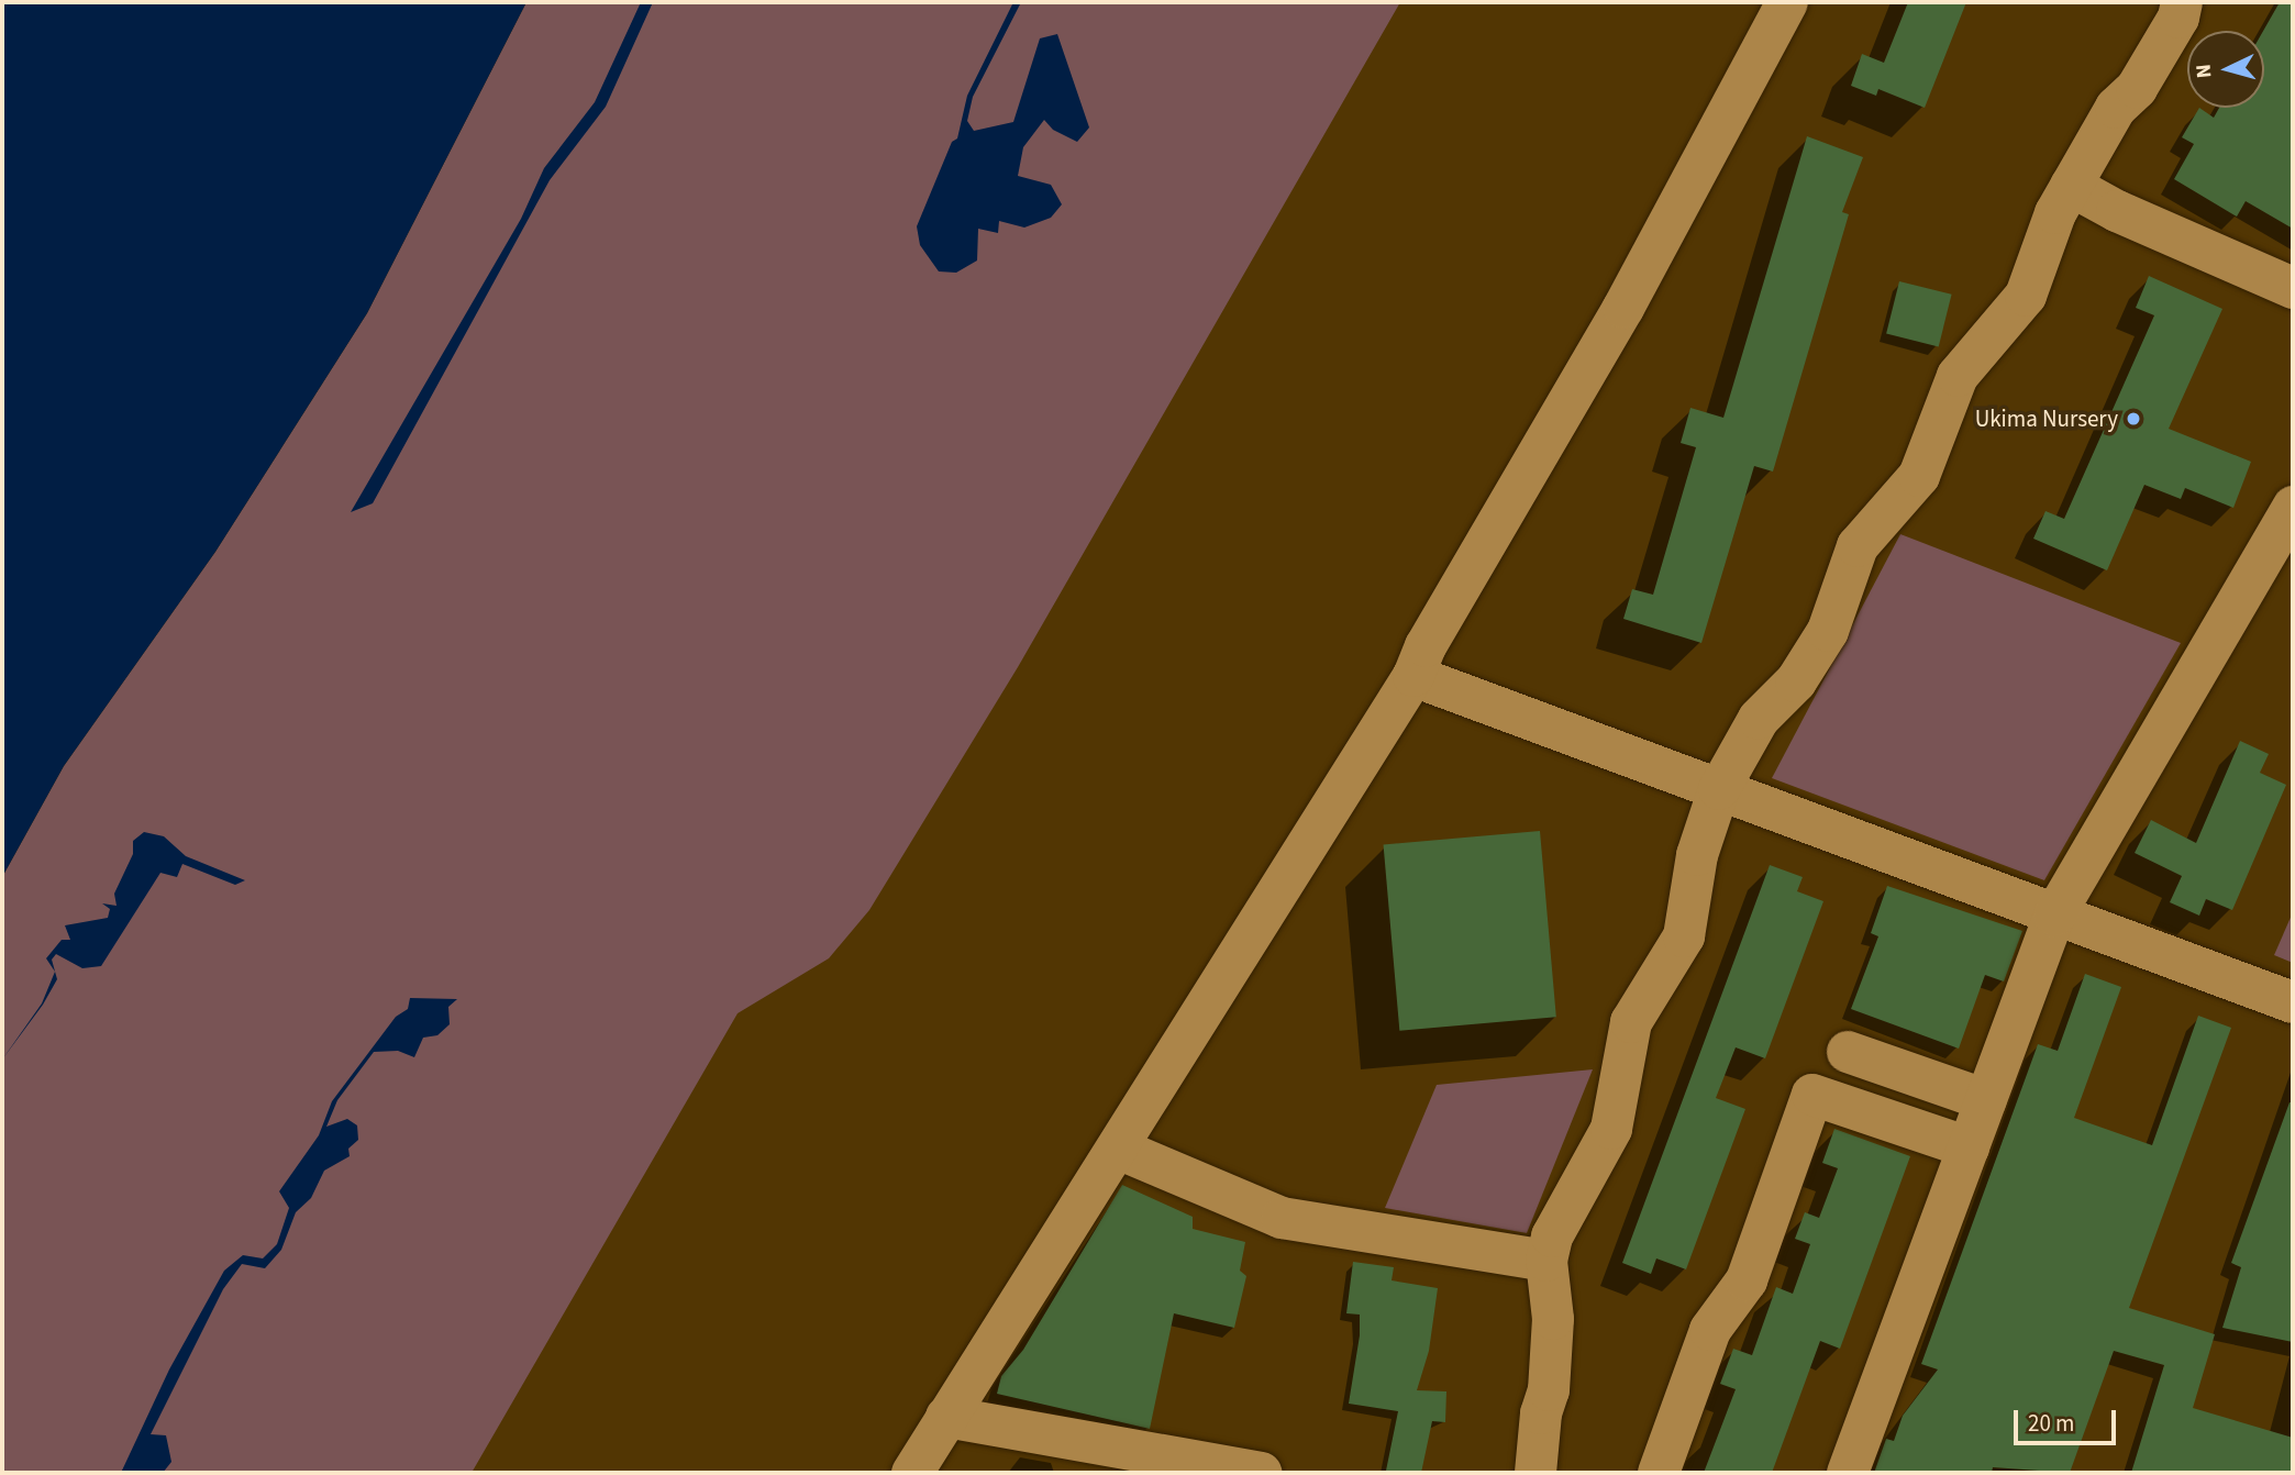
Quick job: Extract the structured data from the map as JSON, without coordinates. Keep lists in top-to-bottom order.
{
  "places": ["Ukima Nursery"],
  "scale_bar": "20 m",
  "north": "left"
}
